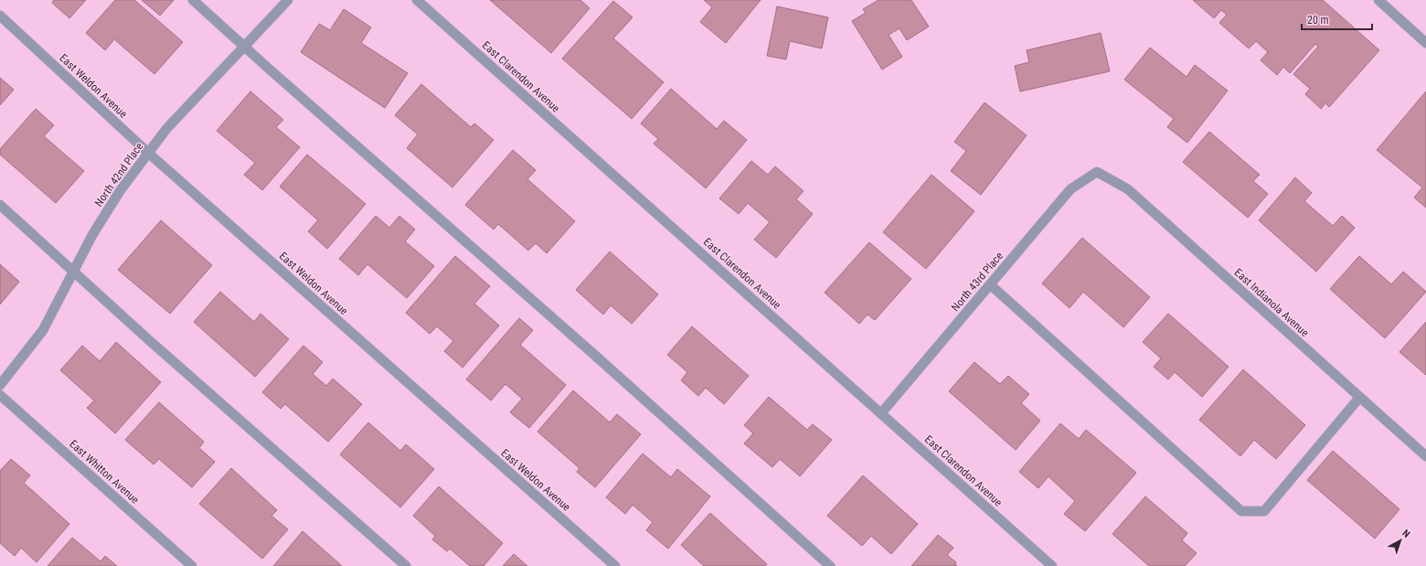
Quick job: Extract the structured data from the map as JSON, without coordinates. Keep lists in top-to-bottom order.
{
  "streets": {
    "street": [
      "East Clarendon Avenue",
      "East Weldon Avenue",
      "North 42nd Place",
      "North 43rd Place",
      "East Indianola Avenue",
      "East Whitton Avenue"
    ]
  },
  "crossings": [
    ["East Clarendon Avenue", "North 43rd Place"],
    ["East Weldon Avenue", "North 42nd Place"],
    ["North 43rd Place", "East Indianola Avenue"]
  ],
  "scale_bar": "20 m",
  "north": "top right"
}
